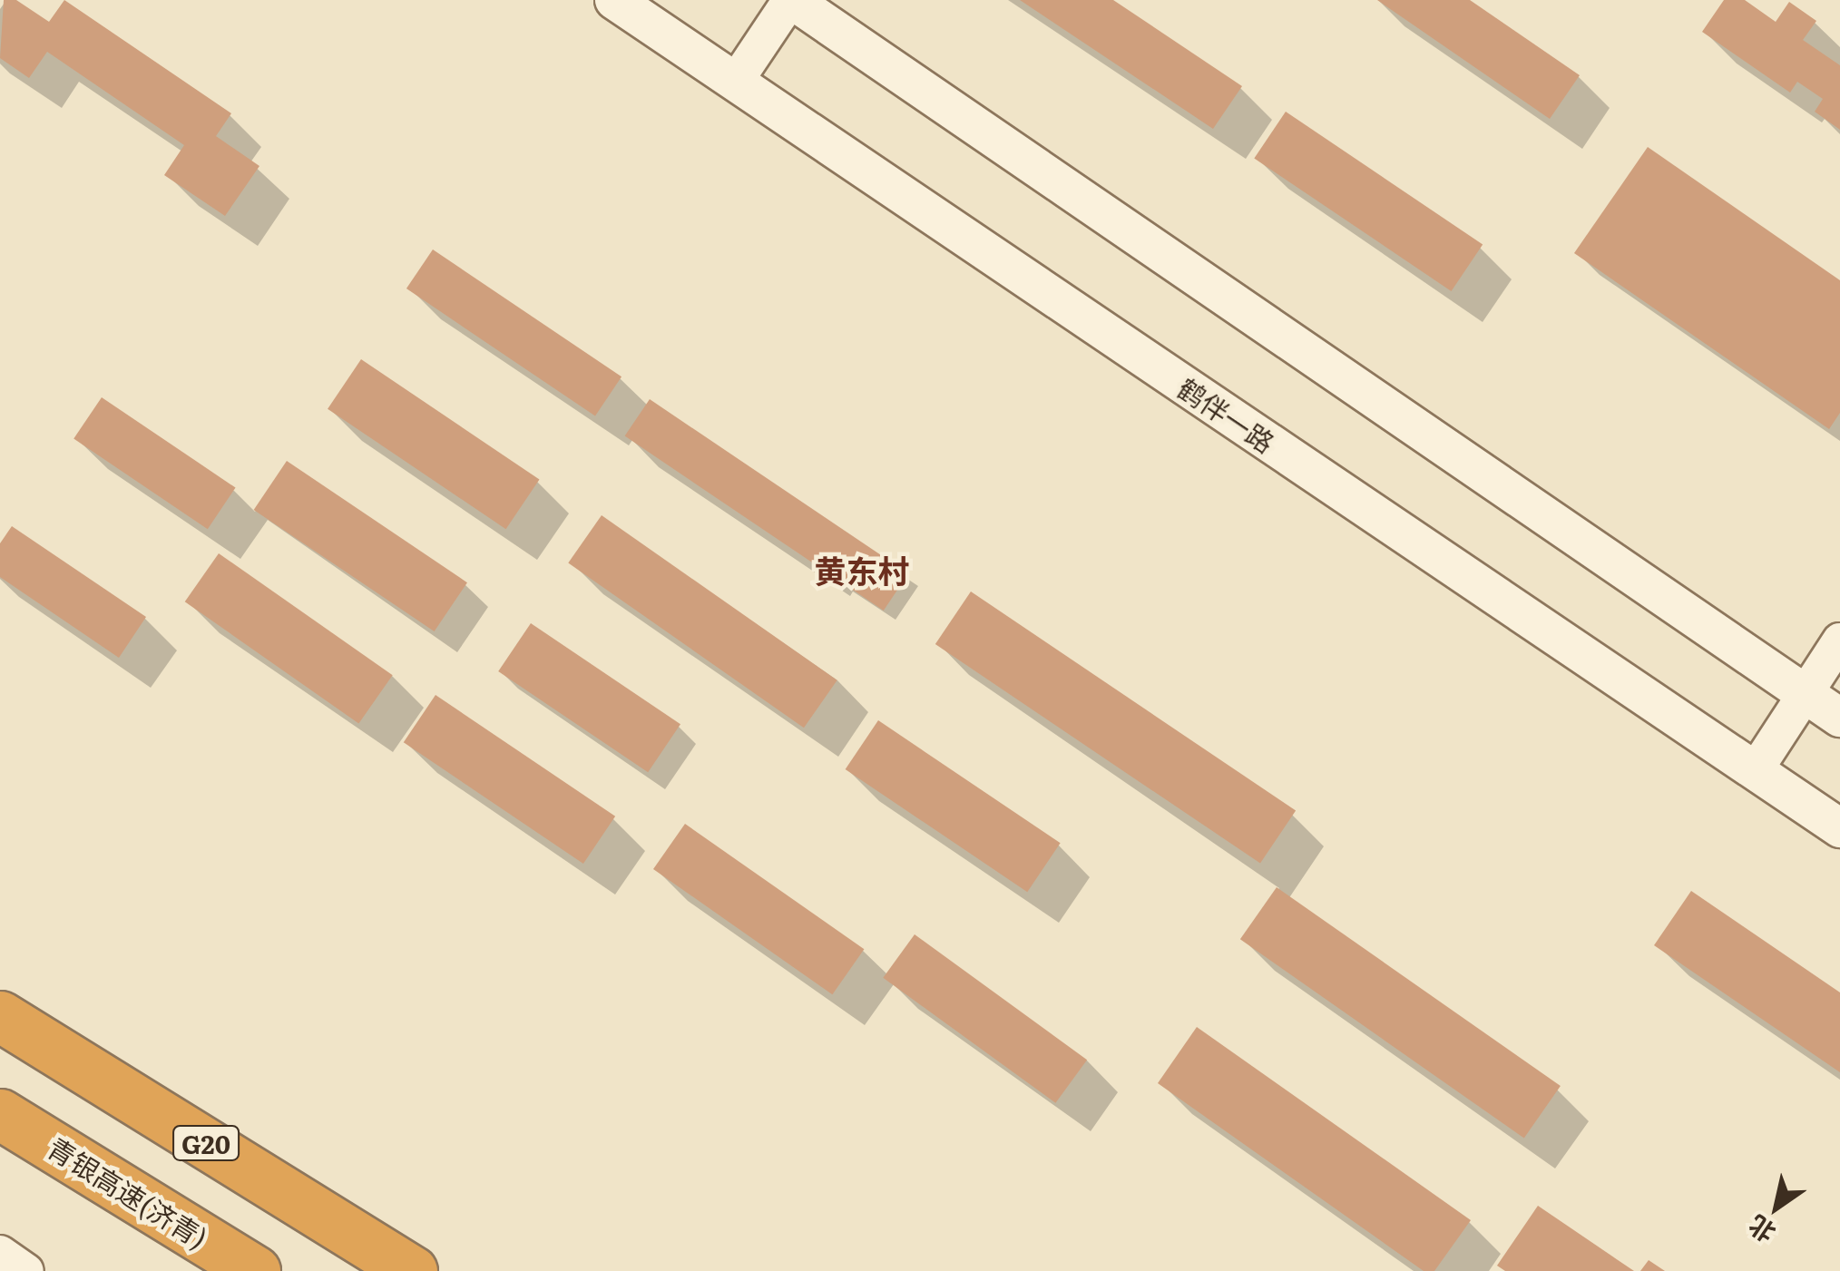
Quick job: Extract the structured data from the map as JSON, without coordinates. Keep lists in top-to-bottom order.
{
  "streets": {
    "highway": ["G20", "青银高速(济青)"],
    "main road": ["鹤伴一路"]
  },
  "districts": ["黄东村"],
  "north": "bottom left"
}
